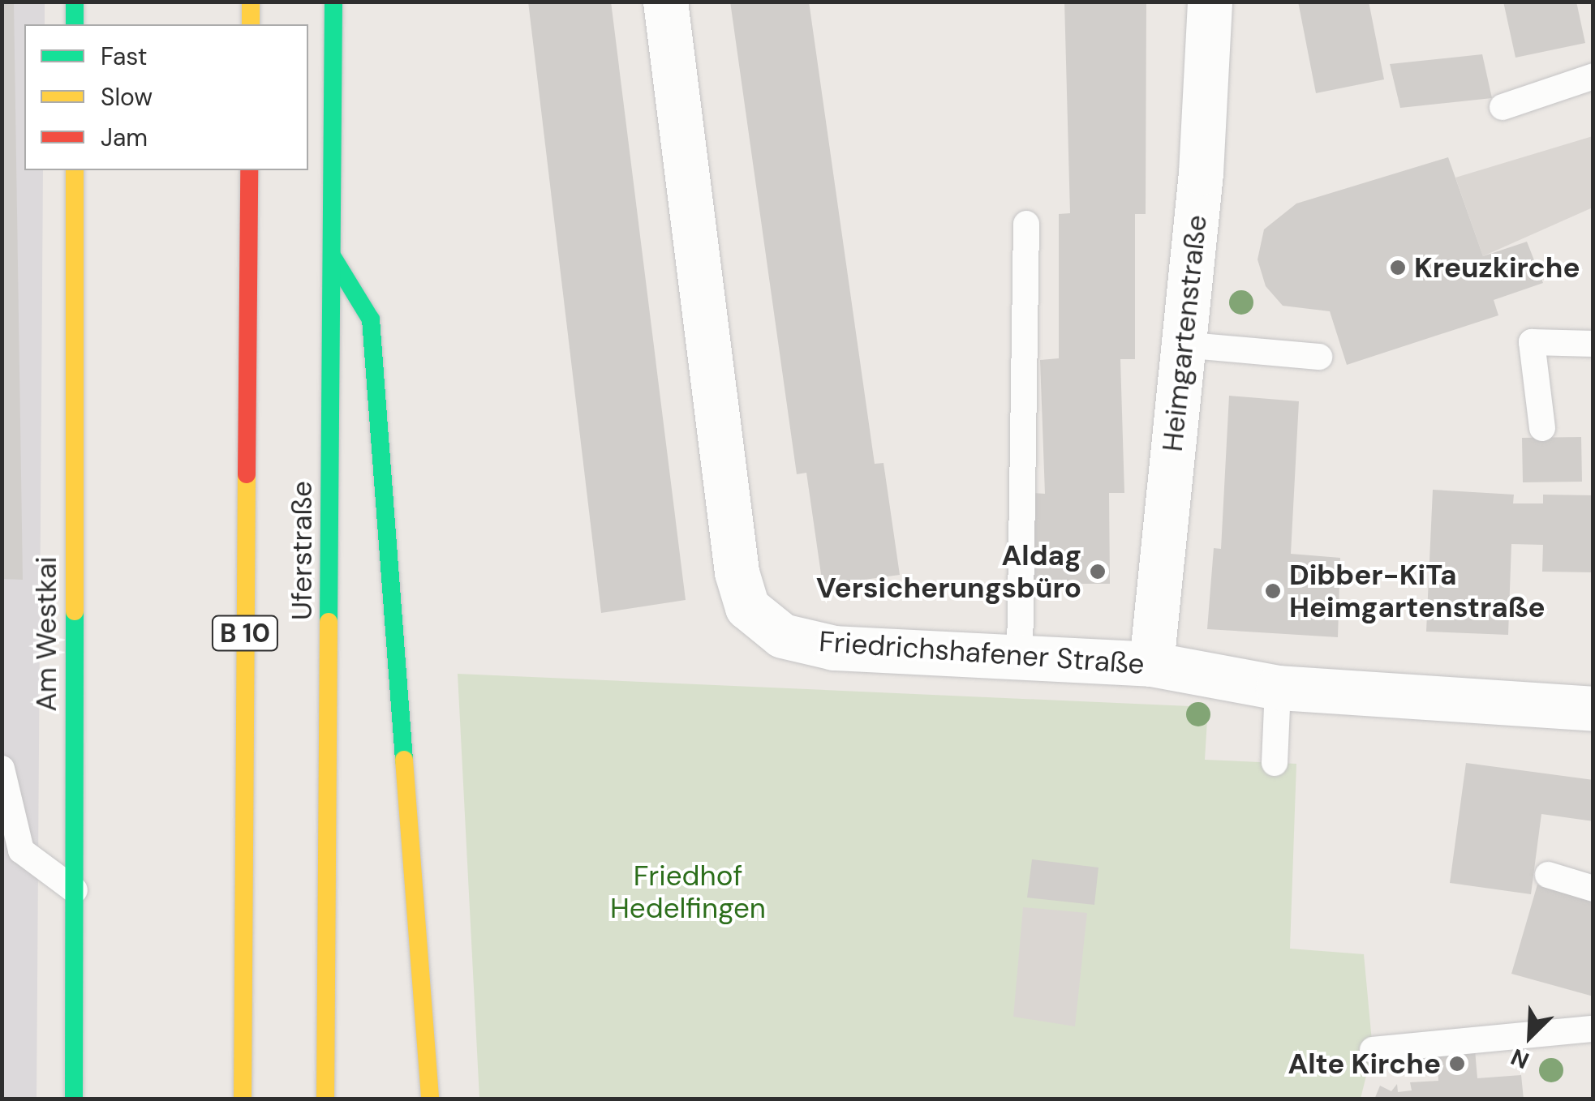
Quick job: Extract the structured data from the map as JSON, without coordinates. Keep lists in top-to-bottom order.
{
  "streets": {
    "main road": ["Uferstraße", "B 10", "Am Westkai"],
    "street": ["Heimgartenstraße", "Friedrichshafener Straße"]
  },
  "crossings": [
    ["Heimgartenstraße", "Friedrichshafener Straße"]
  ],
  "parks": ["Friedhof Hedelfingen"],
  "places": [
    "Kreuzkirche",
    "Aldag Versicherungsbüro",
    "Dibber-KiTa Heimgartenstraße",
    "Alte Kirche"
  ],
  "legend": ["Fast", "Slow", "Jam"],
  "north": "bottom left"
}
